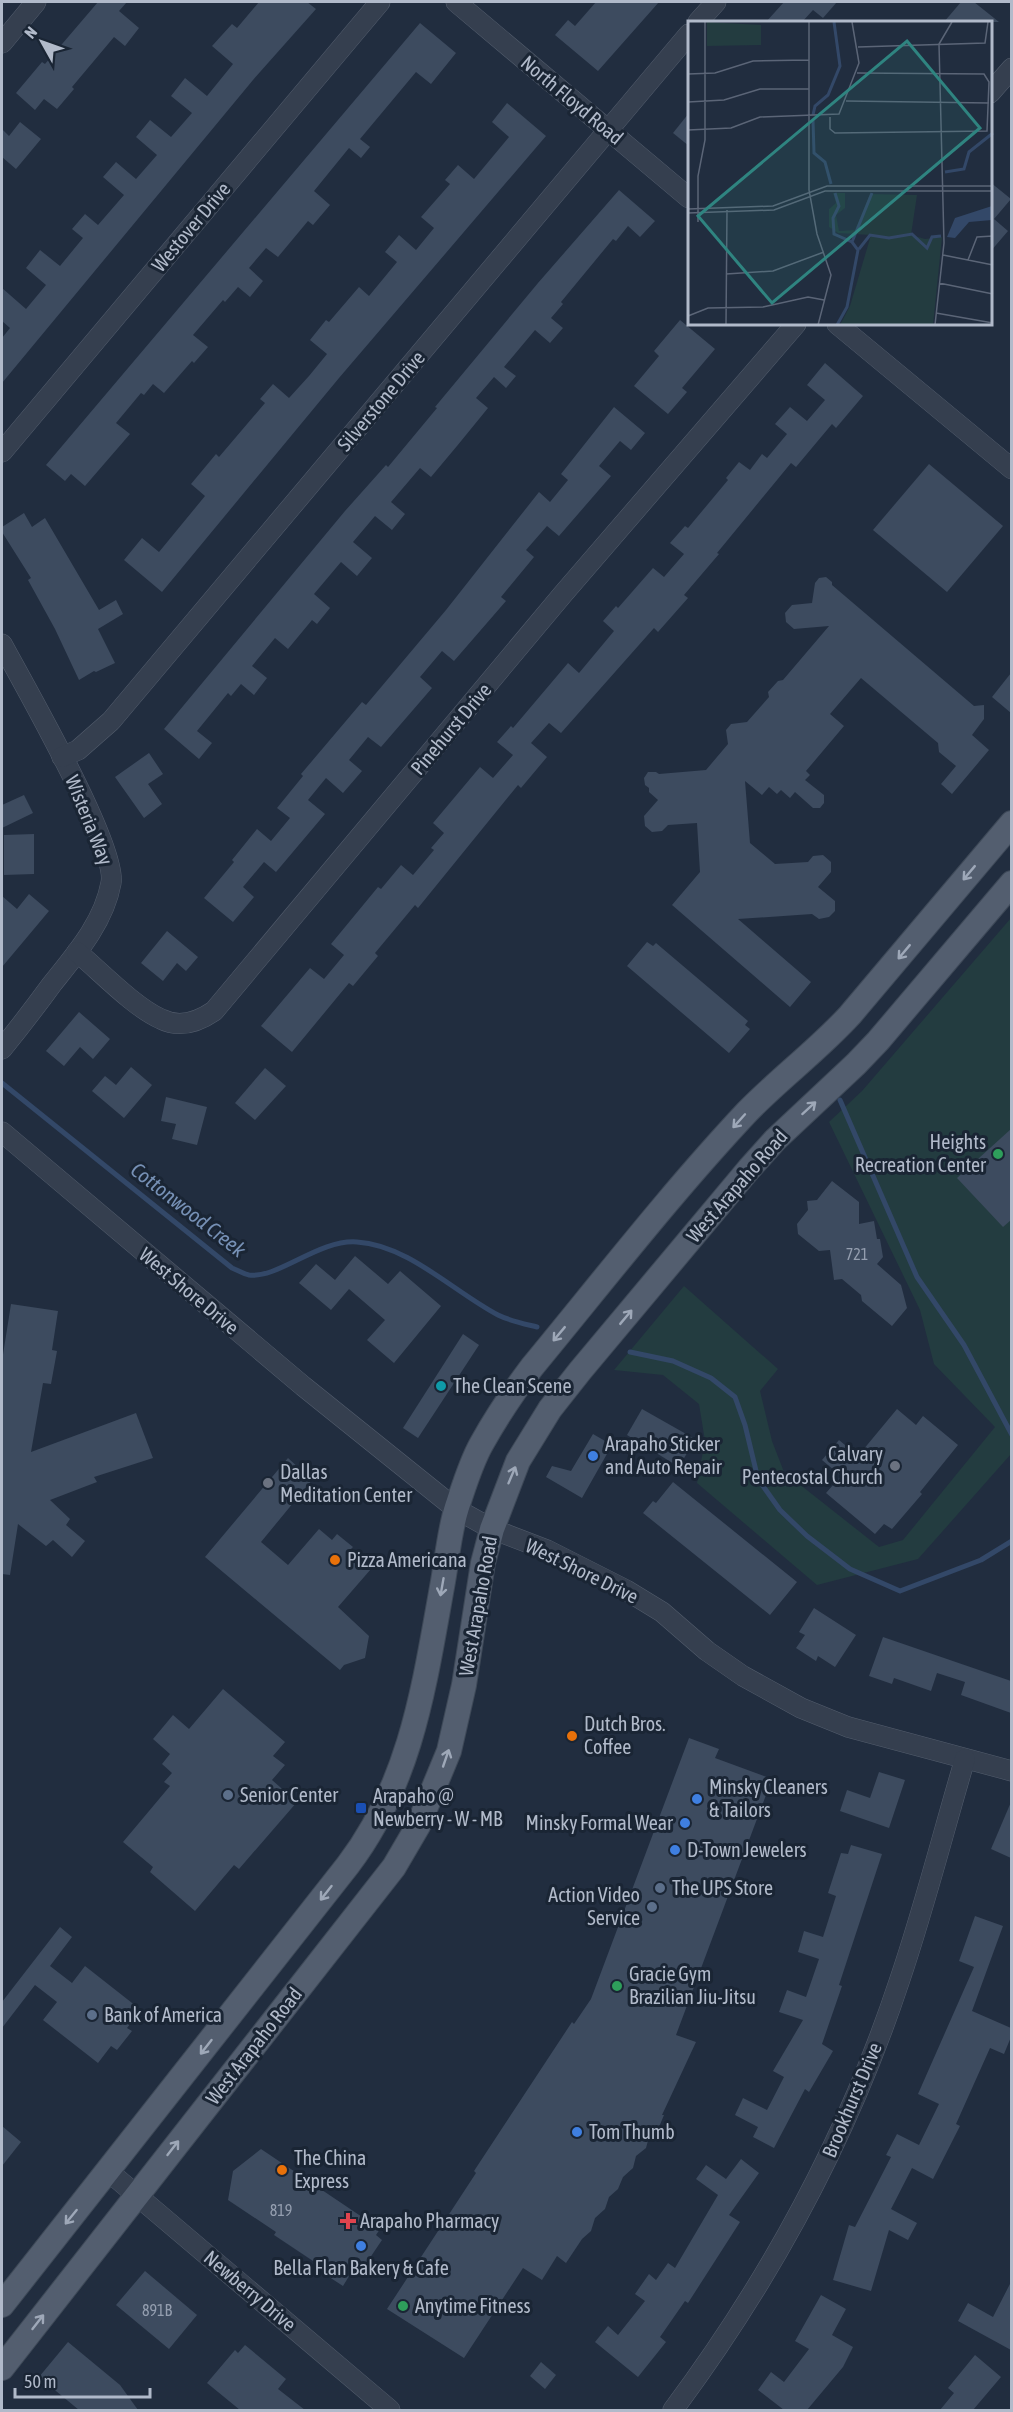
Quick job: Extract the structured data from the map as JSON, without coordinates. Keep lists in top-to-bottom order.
{
  "streets": {
    "main road": ["West Arapaho Road"],
    "street": [
      "North Floyd Road",
      "Westover Drive",
      "Silverstone Drive",
      "Pinehurst Drive",
      "Wisteria Way",
      "West Shore Drive",
      "Brookhurst Drive",
      "Newberry Drive"
    ]
  },
  "crossings": [
    ["North Floyd Road", "Silverstone Drive"],
    ["Silverstone Drive", "Wisteria Way"],
    ["Pinehurst Drive", "Wisteria Way"],
    ["West Arapaho Road", "West Shore Drive"],
    ["West Arapaho Road", "Newberry Drive"],
    ["West Shore Drive", "Brookhurst Drive"]
  ],
  "water": ["Cottonwood Creek"],
  "places": {
    "other": [
      "Heights Recreation Center",
      "The Clean Scene",
      "Arapaho Sticker and Auto Repair",
      "Calvary Pentecostal Church",
      "Dallas Meditation Center",
      "Pizza Americana",
      "Dutch Bros. Coffee",
      "Senior Center",
      "Minsky Cleaners & Tailors",
      "Minsky Formal Wear",
      "D-Town Jewelers",
      "The UPS Store",
      "Action Video Service",
      "Gracie Gym Brazilian Jiu-Jitsu",
      "Bank of America",
      "Tom Thumb",
      "The China Express",
      "Bella Flan Bakery & Cafe",
      "Anytime Fitness"
    ],
    "transit": ["Arapaho @ Newberry - W - MB"],
    "health": ["Arapaho Pharmacy"]
  },
  "house_numbers": ["721", "819", "891B"],
  "scale_bar": "50 m",
  "north": "top left"
}
